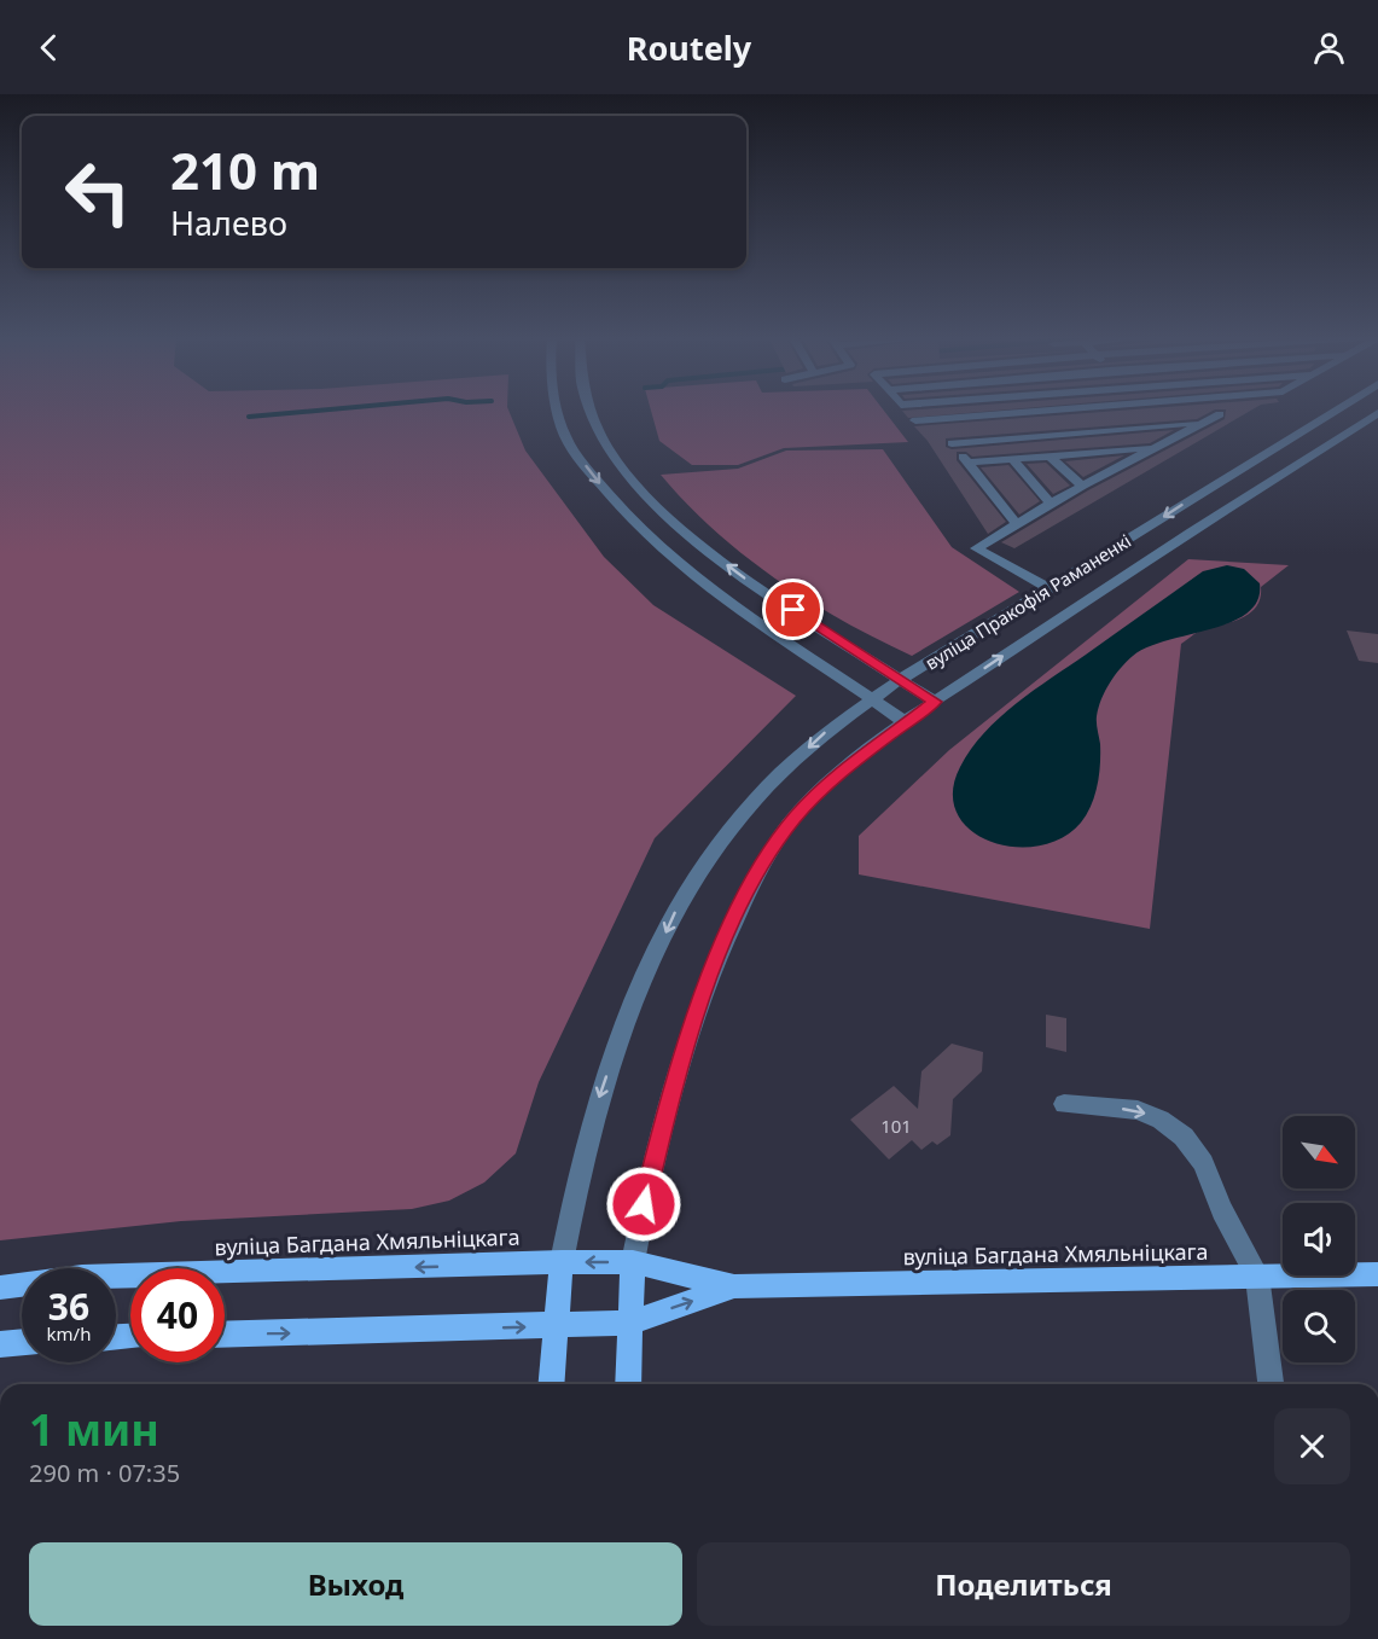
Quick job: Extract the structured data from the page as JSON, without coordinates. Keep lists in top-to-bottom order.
{
  "streets": {
    "main road": ["вуліца Багдана Хмяльніцкага"],
    "street": ["вуліца Пракофія Раманенкі"]
  },
  "crossings": [
    ["вуліца Пракофія Раманенкі", "вуліца Багдана Хмяльніцкага"]
  ],
  "house_numbers": ["101"],
  "north": "bottom right",
  "page": {
    "header": "Routely",
    "turn": ["210 m", "Налево"],
    "speed": "36 km/h",
    "limit": "40",
    "heading": ["1 мин", "290 m · 07:35"],
    "buttons": ["Выход", "Поделиться"]
  }
}
